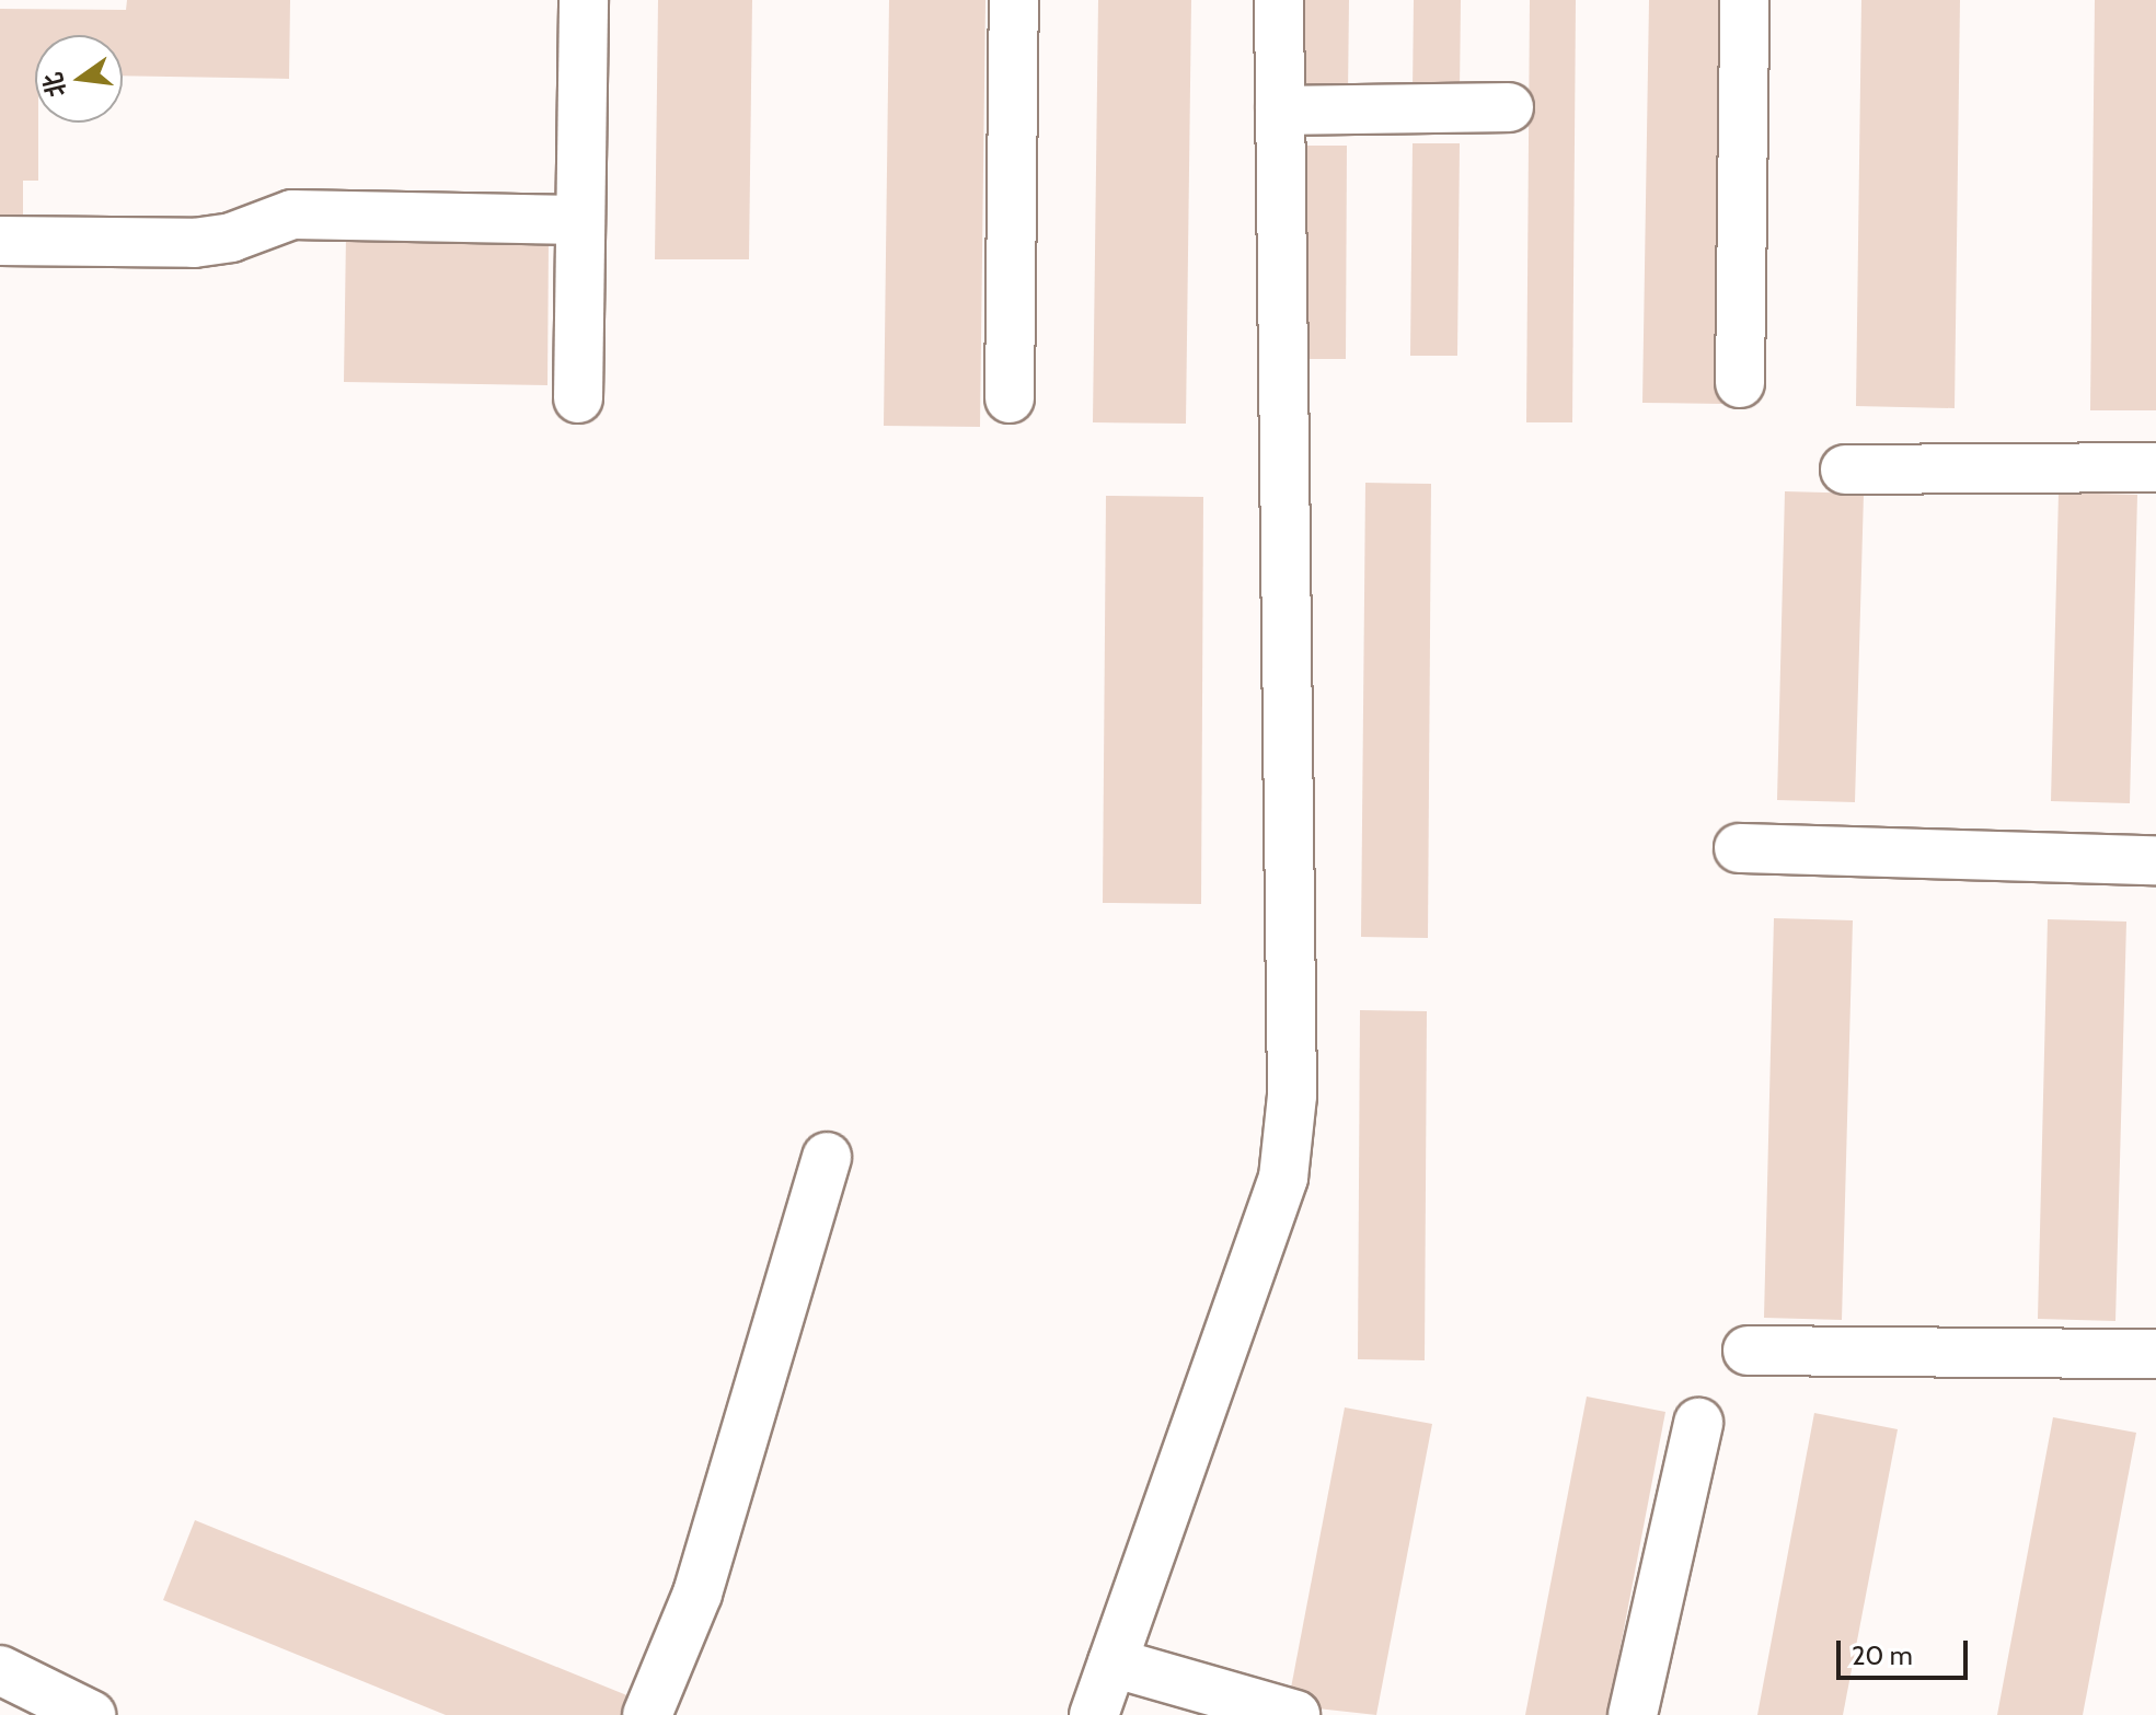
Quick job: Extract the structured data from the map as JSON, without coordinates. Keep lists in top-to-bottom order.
{
  "scale_bar": "20 m",
  "north": "left"
}
